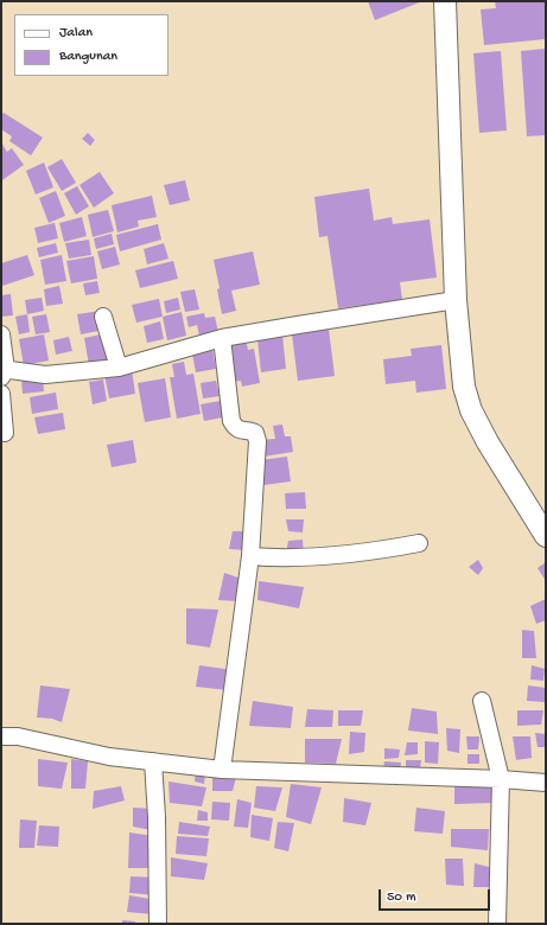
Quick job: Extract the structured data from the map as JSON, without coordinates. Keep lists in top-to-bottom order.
{
  "legend": ["Jalan", "Bangunan"],
  "scale_bar": "50 m"
}
